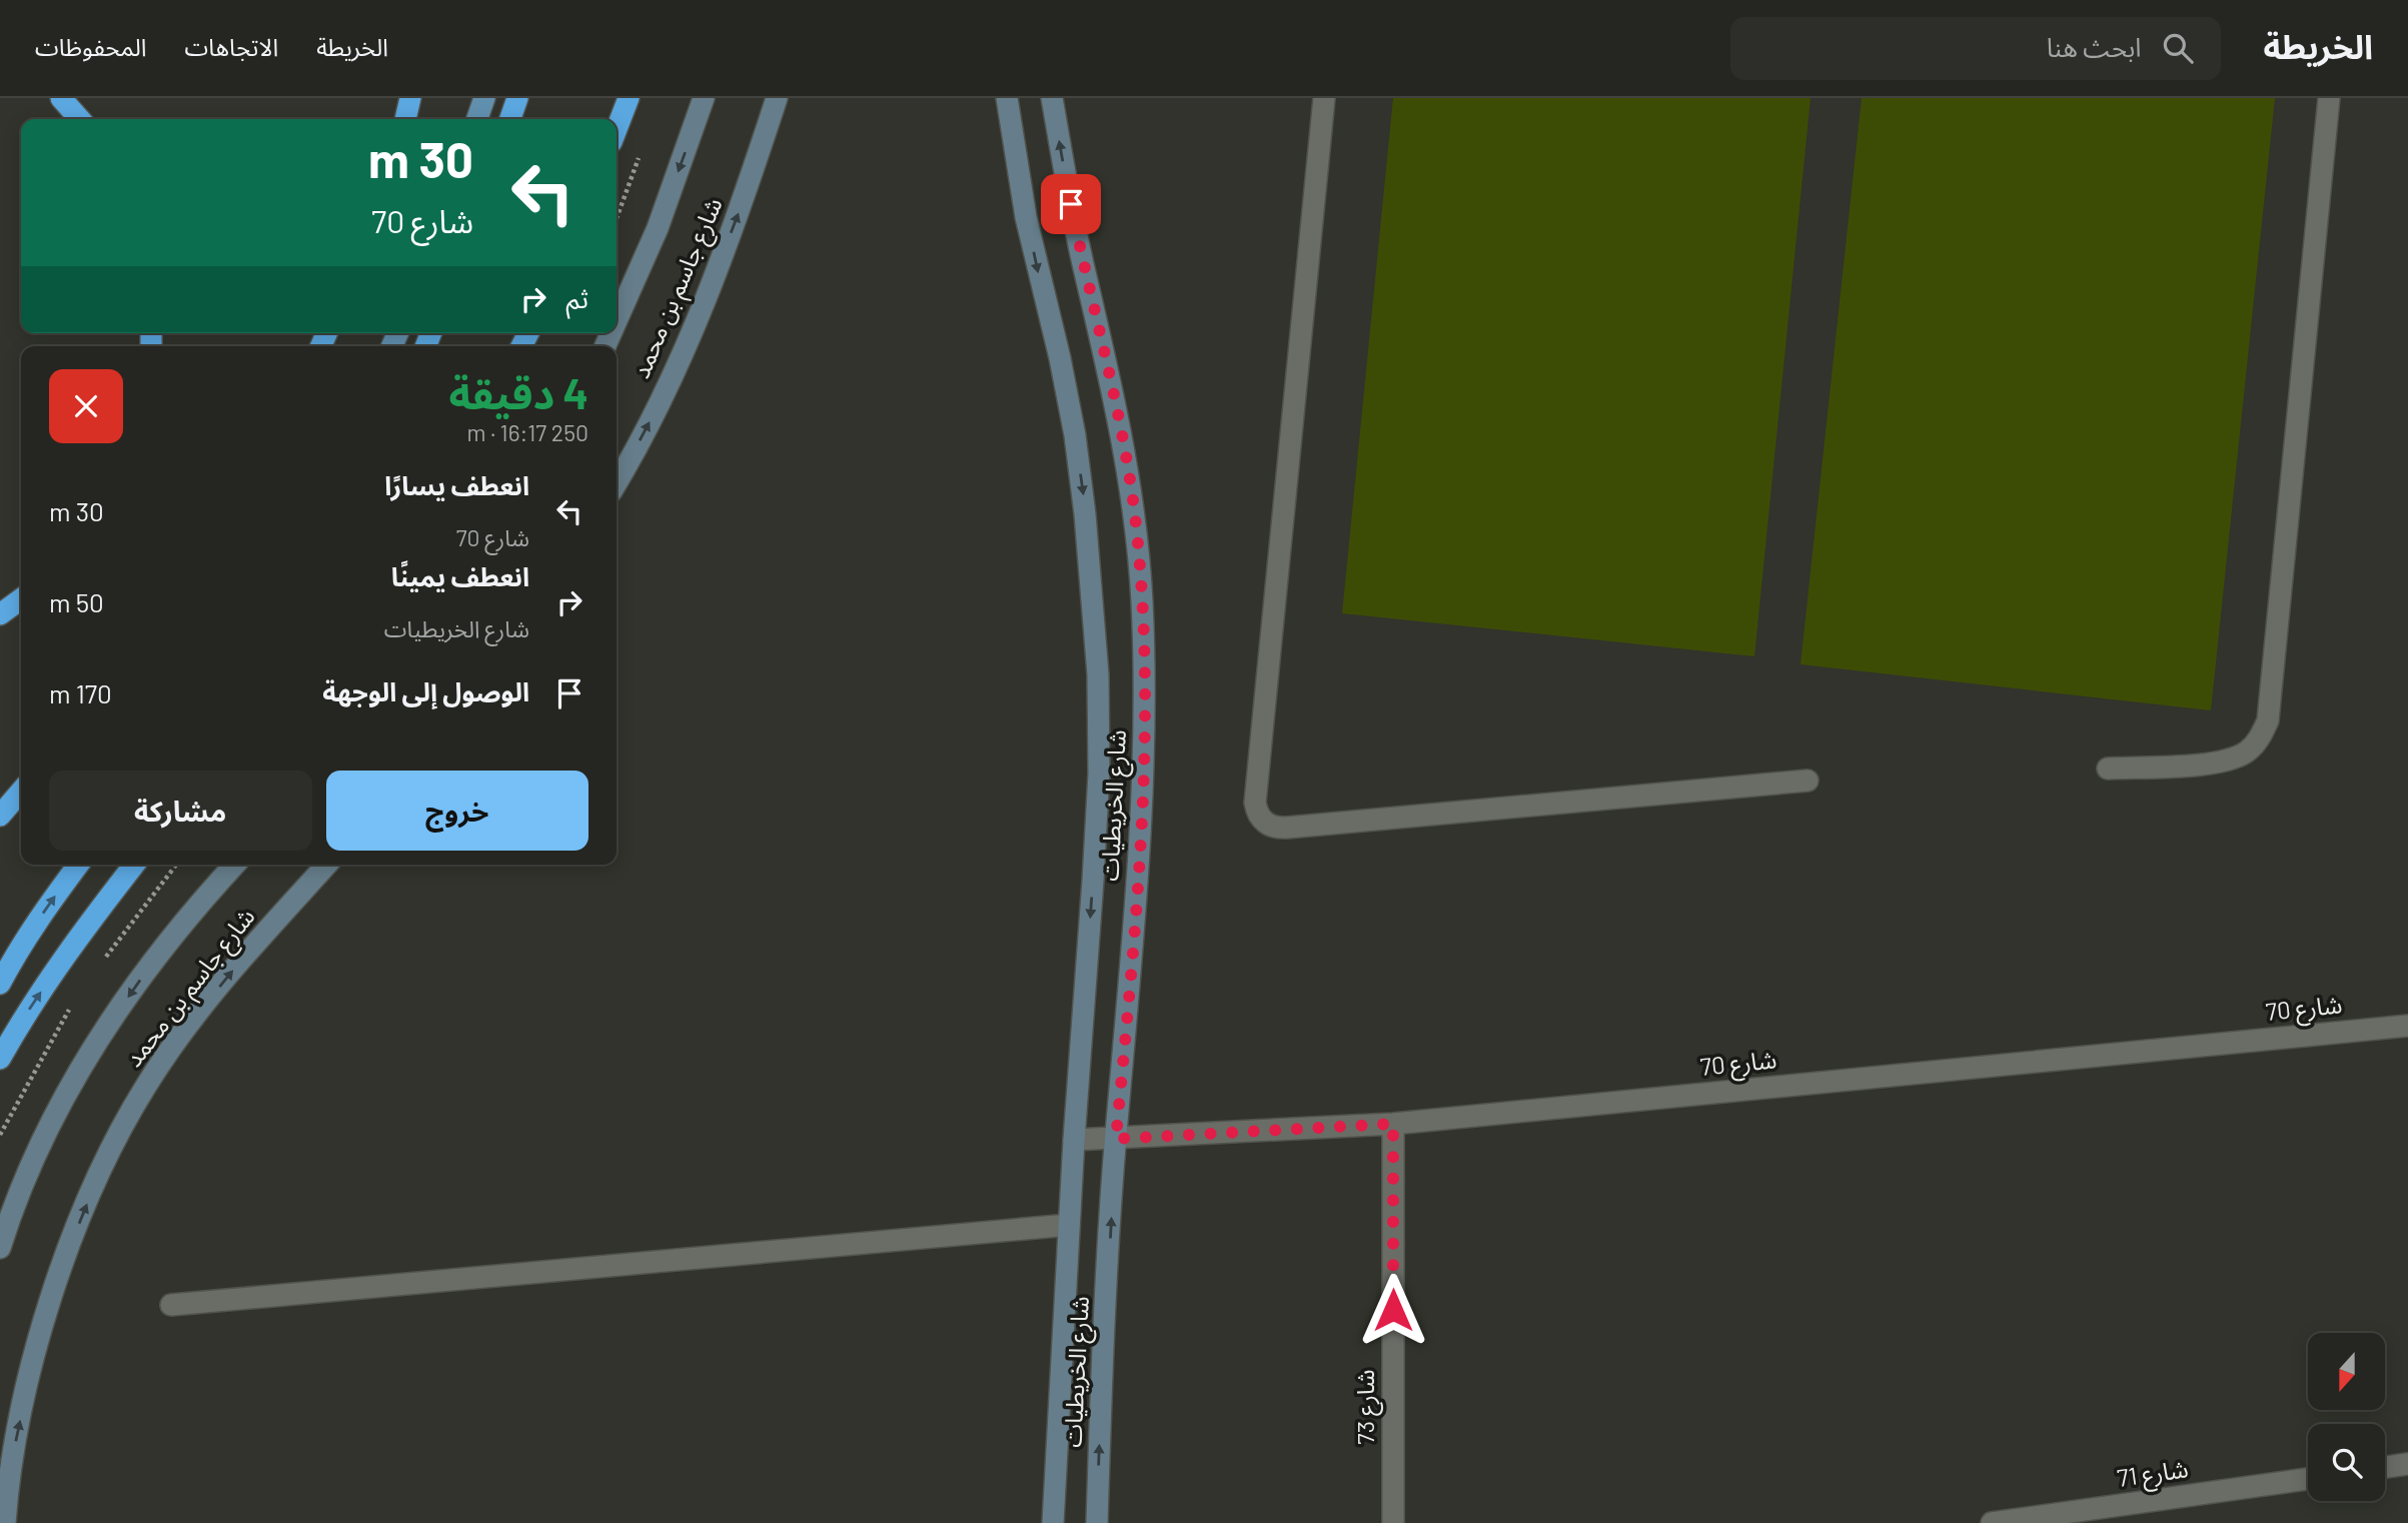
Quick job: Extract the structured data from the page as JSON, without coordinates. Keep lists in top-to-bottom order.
{
  "streets": {
    "street": [
      "شارع جاسم بن محمد",
      "شارع الخريطيات",
      "شارع 70",
      "شارع 73",
      "شارع 71"
    ]
  },
  "crossings": [
    ["شارع الخريطيات", "شارع 70"],
    ["شارع 70", "شارع 73"]
  ],
  "north": "bottom",
  "page": {
    "header": "الخريطة",
    "search": "ابحث هنا",
    "nav": ["الخريطة", "الاتجاهات", "المحفوظات"],
    "turn": ["30 m", "شارع 70"],
    "then": "ثم",
    "heading": ["4 دقيقة", "250 m · 16:17"],
    "list": [
      {
        "name": "انعطف يسارًا",
        "note": "شارع 70",
        "value": "30 m"
      },
      {
        "name": "انعطف يمينًا",
        "note": "شارع الخريطيات",
        "value": "50 m"
      },
      {
        "name": "الوصول إلى الوجهة",
        "value": "170 m"
      }
    ],
    "buttons": ["خروج", "مشاركة"]
  }
}
